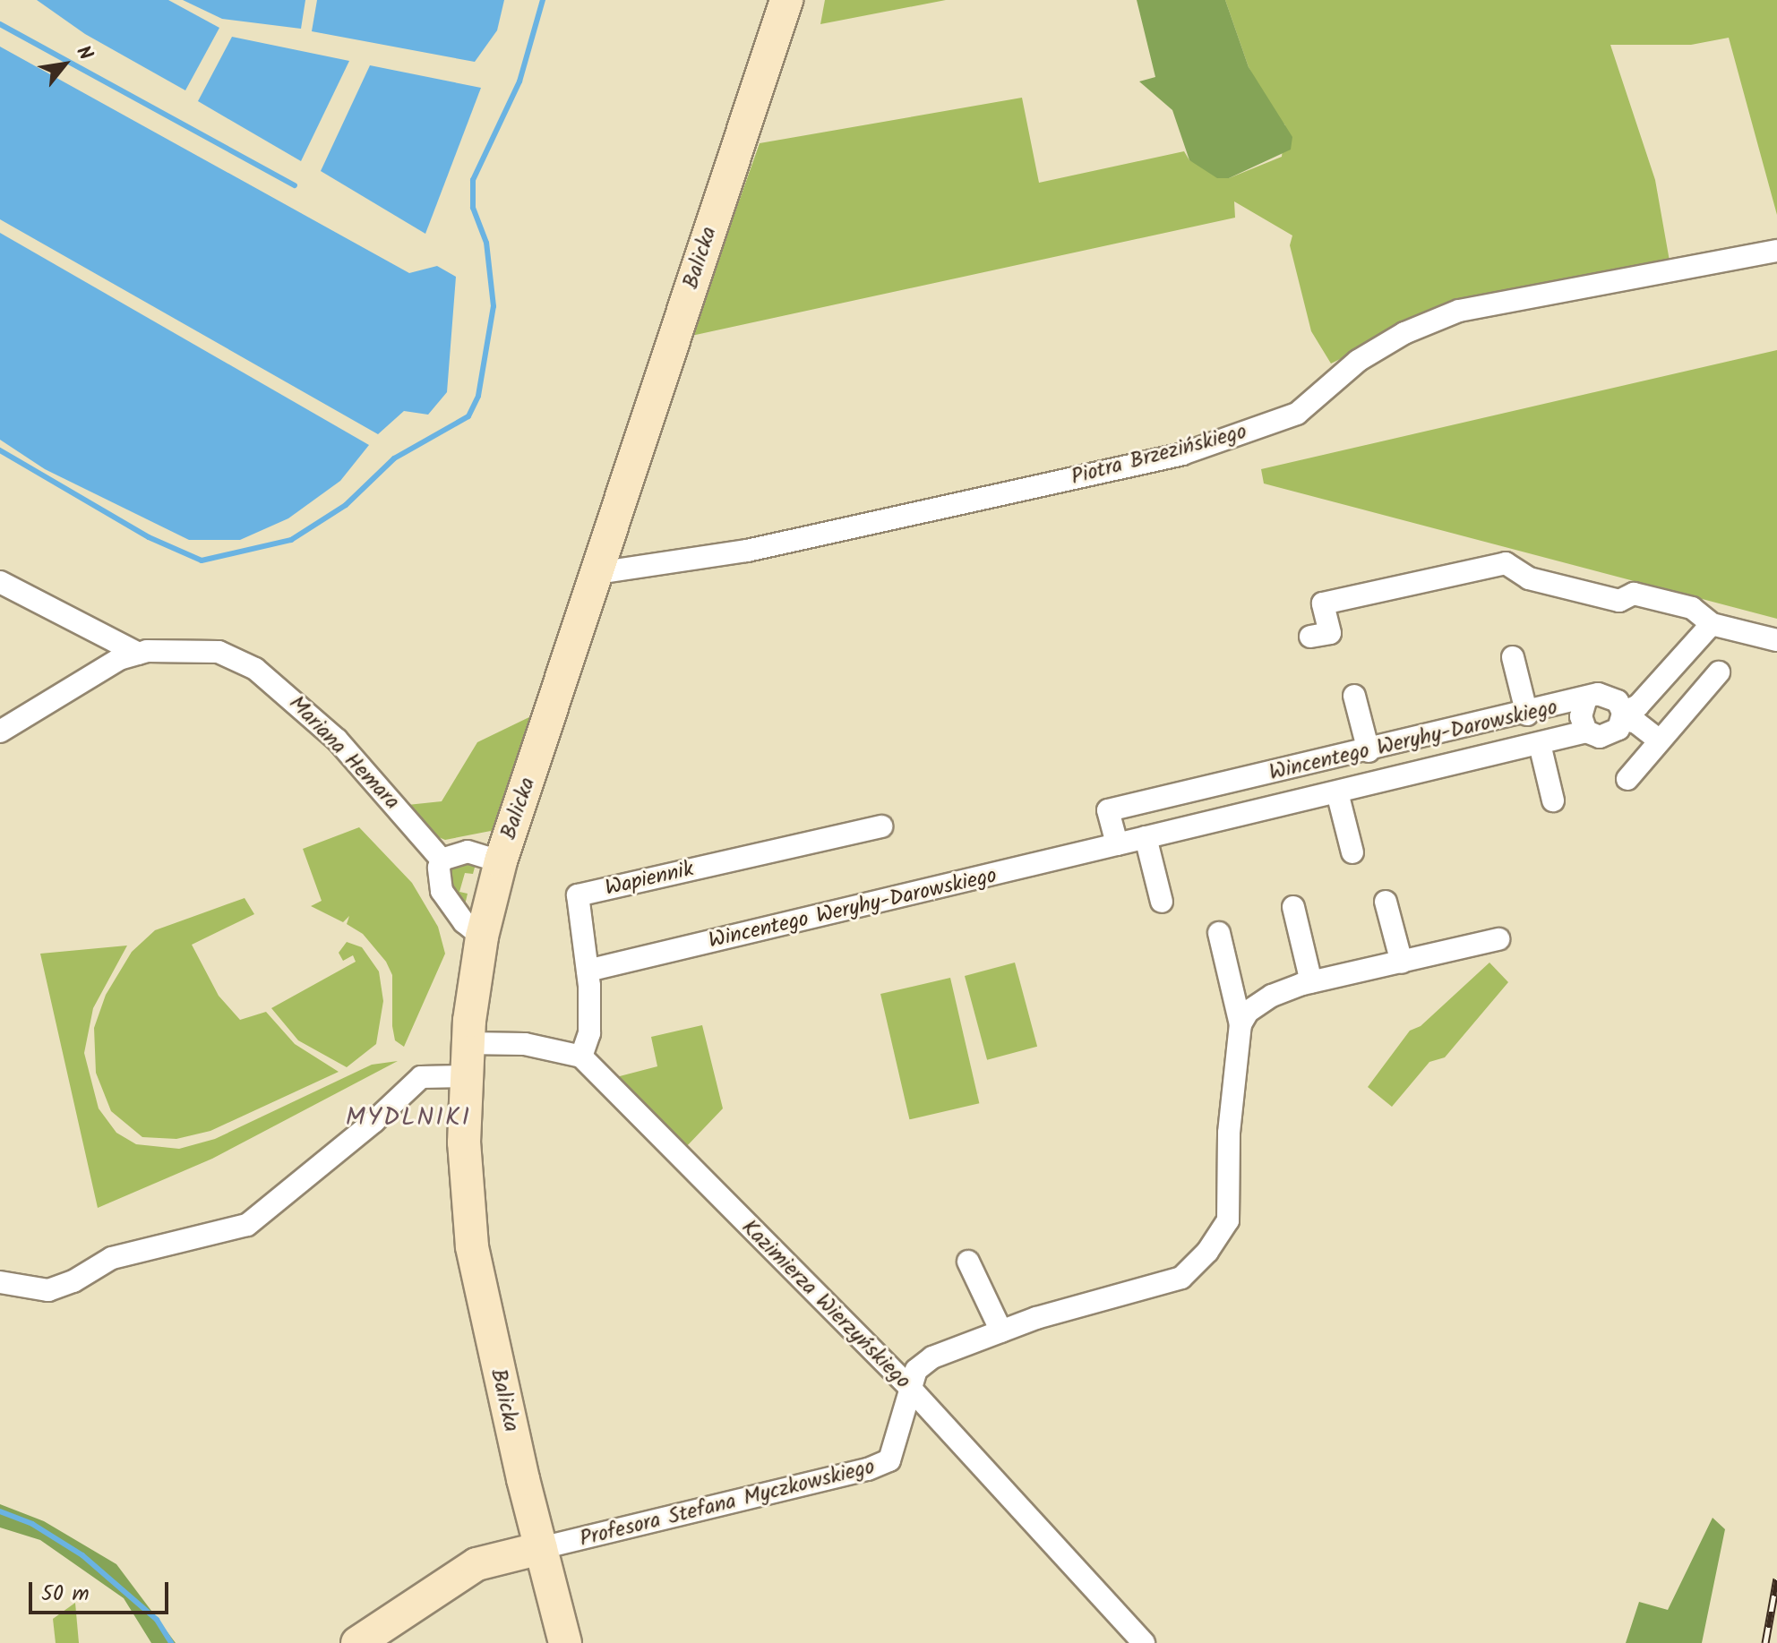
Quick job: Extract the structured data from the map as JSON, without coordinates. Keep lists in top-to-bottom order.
{
  "streets": {
    "street": [
      "Balicka",
      "Piotra Brzezińskiego",
      "Wincentego Weryhy-Darowskiego",
      "Mariana Hemara",
      "Wapiennik",
      "Kazimierza Wierzyńskiego",
      "Profesora Stefana Myczkowskiego"
    ]
  },
  "crossings": [
    ["Balicka", "Piotra Brzezińskiego"],
    ["Balicka", "Profesora Stefana Myczkowskiego"],
    ["Wincentego Weryhy-Darowskiego", "Wapiennik"],
    ["Wapiennik", "Kazimierza Wierzyńskiego"],
    ["Kazimierza Wierzyńskiego", "Profesora Stefana Myczkowskiego"]
  ],
  "districts": ["MYDLNIKI"],
  "scale_bar": "50 m",
  "north": "top right"
}
